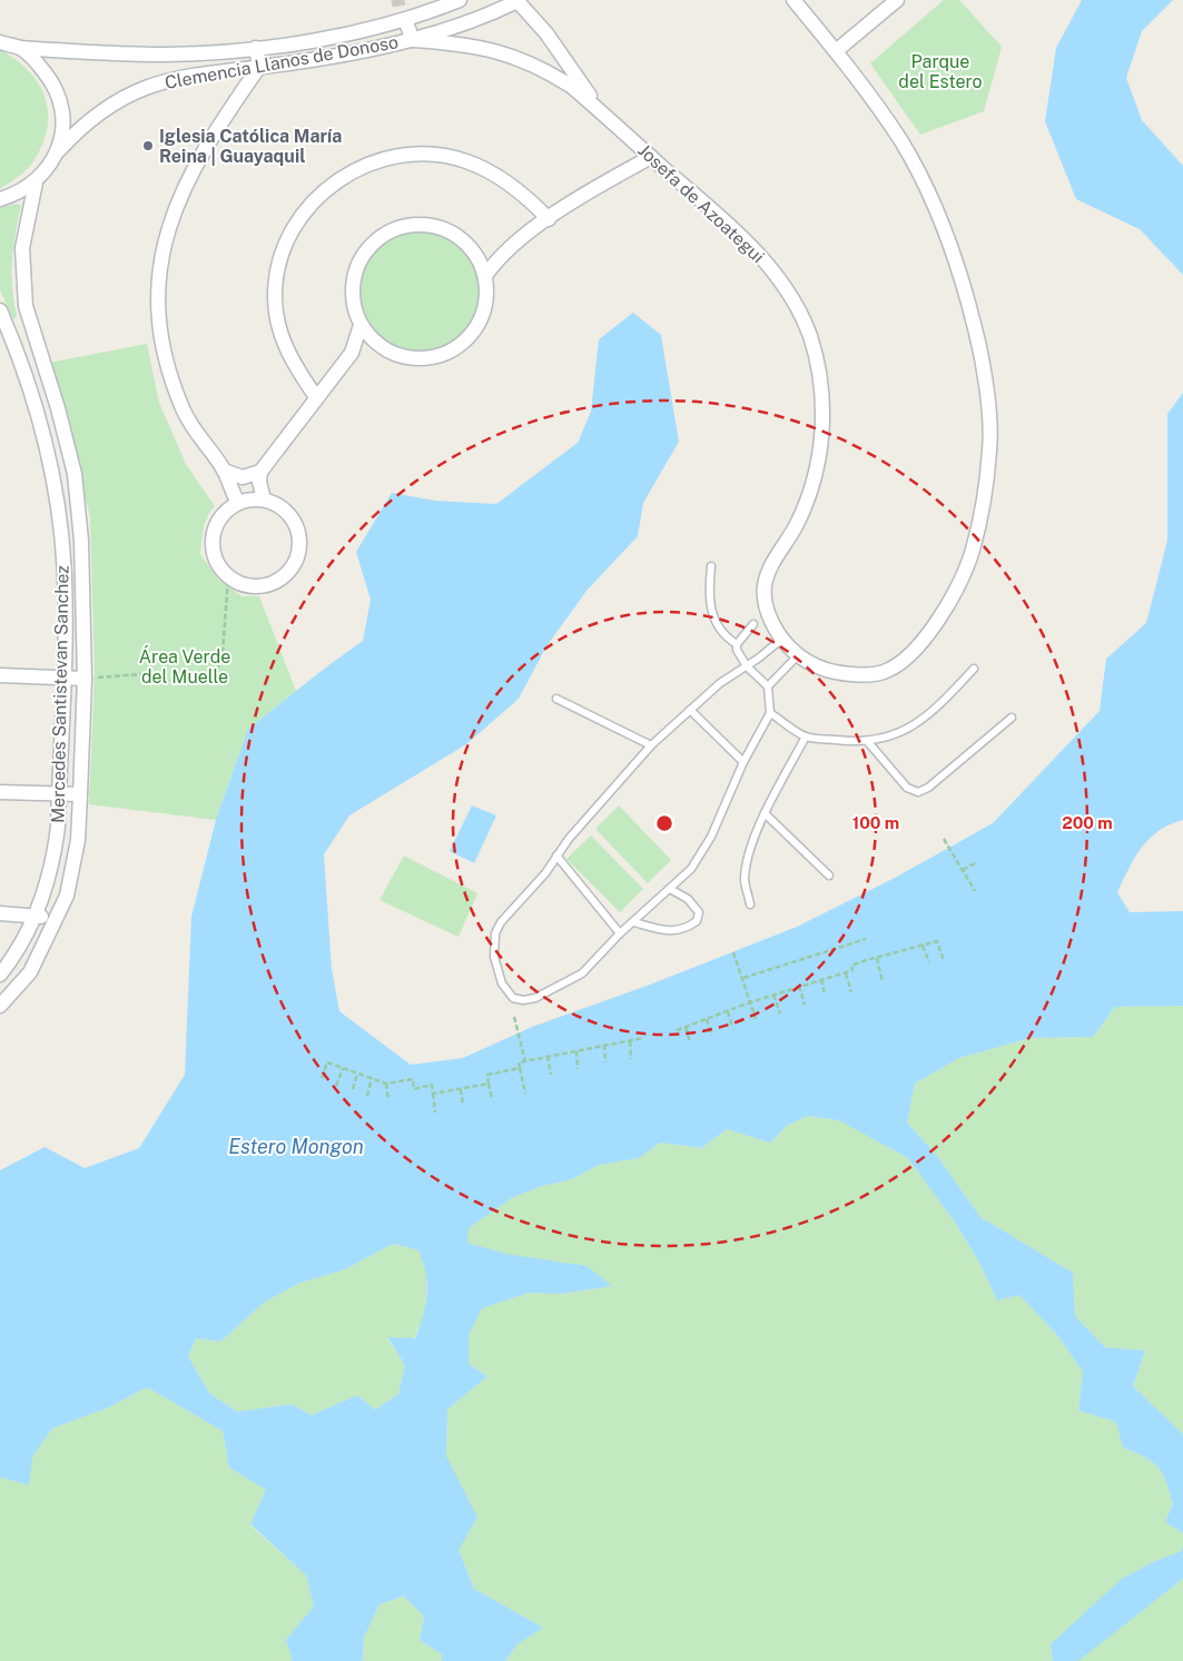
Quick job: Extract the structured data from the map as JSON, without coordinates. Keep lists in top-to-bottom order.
{
  "streets": {
    "street": ["Clemencia Llanos de Donoso", "Josefa de Azoategui", "Mercedes Santistevan Sanchez"]
  },
  "water": ["Estero Mongon"],
  "parks": ["Parque del Estero", "Área Verde del Muelle"],
  "places": ["Iglesia Católica María Reina | Guayaquil"],
  "rings": ["100 m", "200 m"]
}
